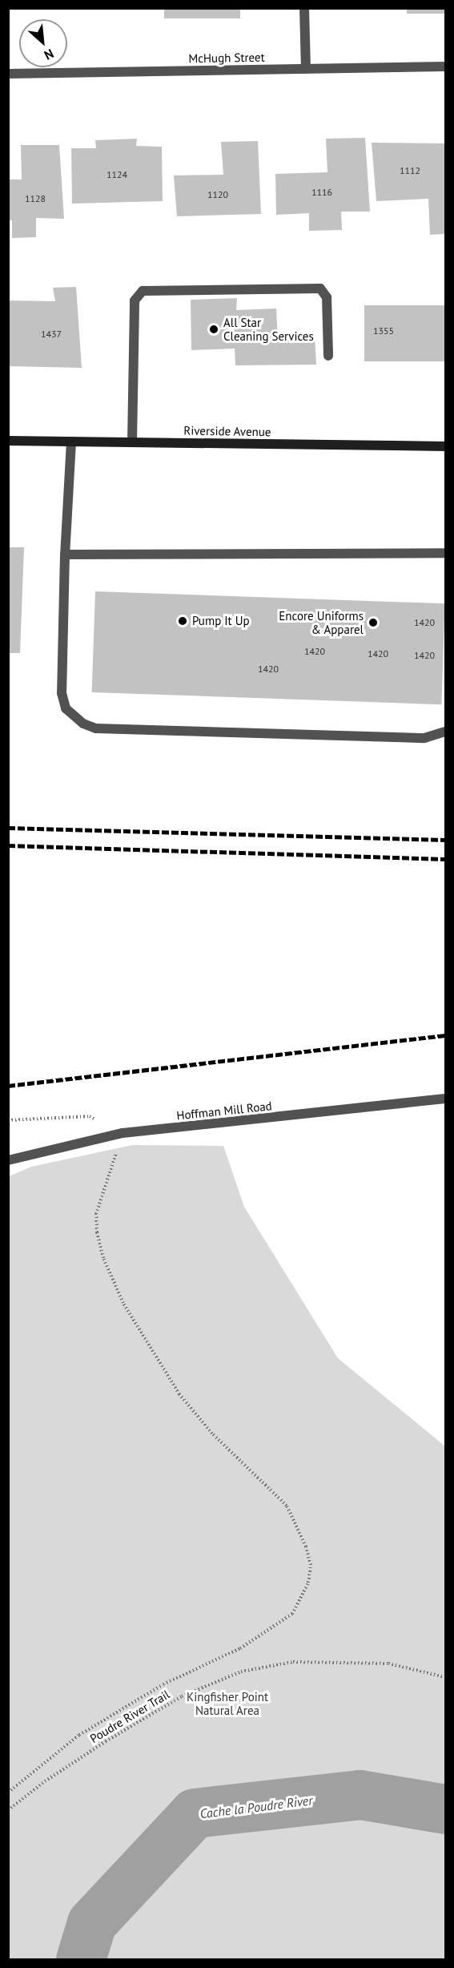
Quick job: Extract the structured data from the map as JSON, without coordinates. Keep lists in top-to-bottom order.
{
  "streets": {
    "main road": ["Riverside Avenue"],
    "street": ["McHugh Street", "Hoffman Mill Road"],
    "path": ["Poudre River Trail"]
  },
  "water": ["Cache la Poudre River"],
  "parks": ["Kingfisher Point Natural Area"],
  "places": ["All Star Cleaning Services", "Pump It Up", "Encore Uniforms & Apparel"],
  "house_numbers": [
    "1112",
    "1124",
    "1116",
    "1120",
    "1128",
    "1355",
    "1437",
    "1420",
    "1420",
    "1420",
    "1420",
    "1420"
  ],
  "north": "bottom right"
}
